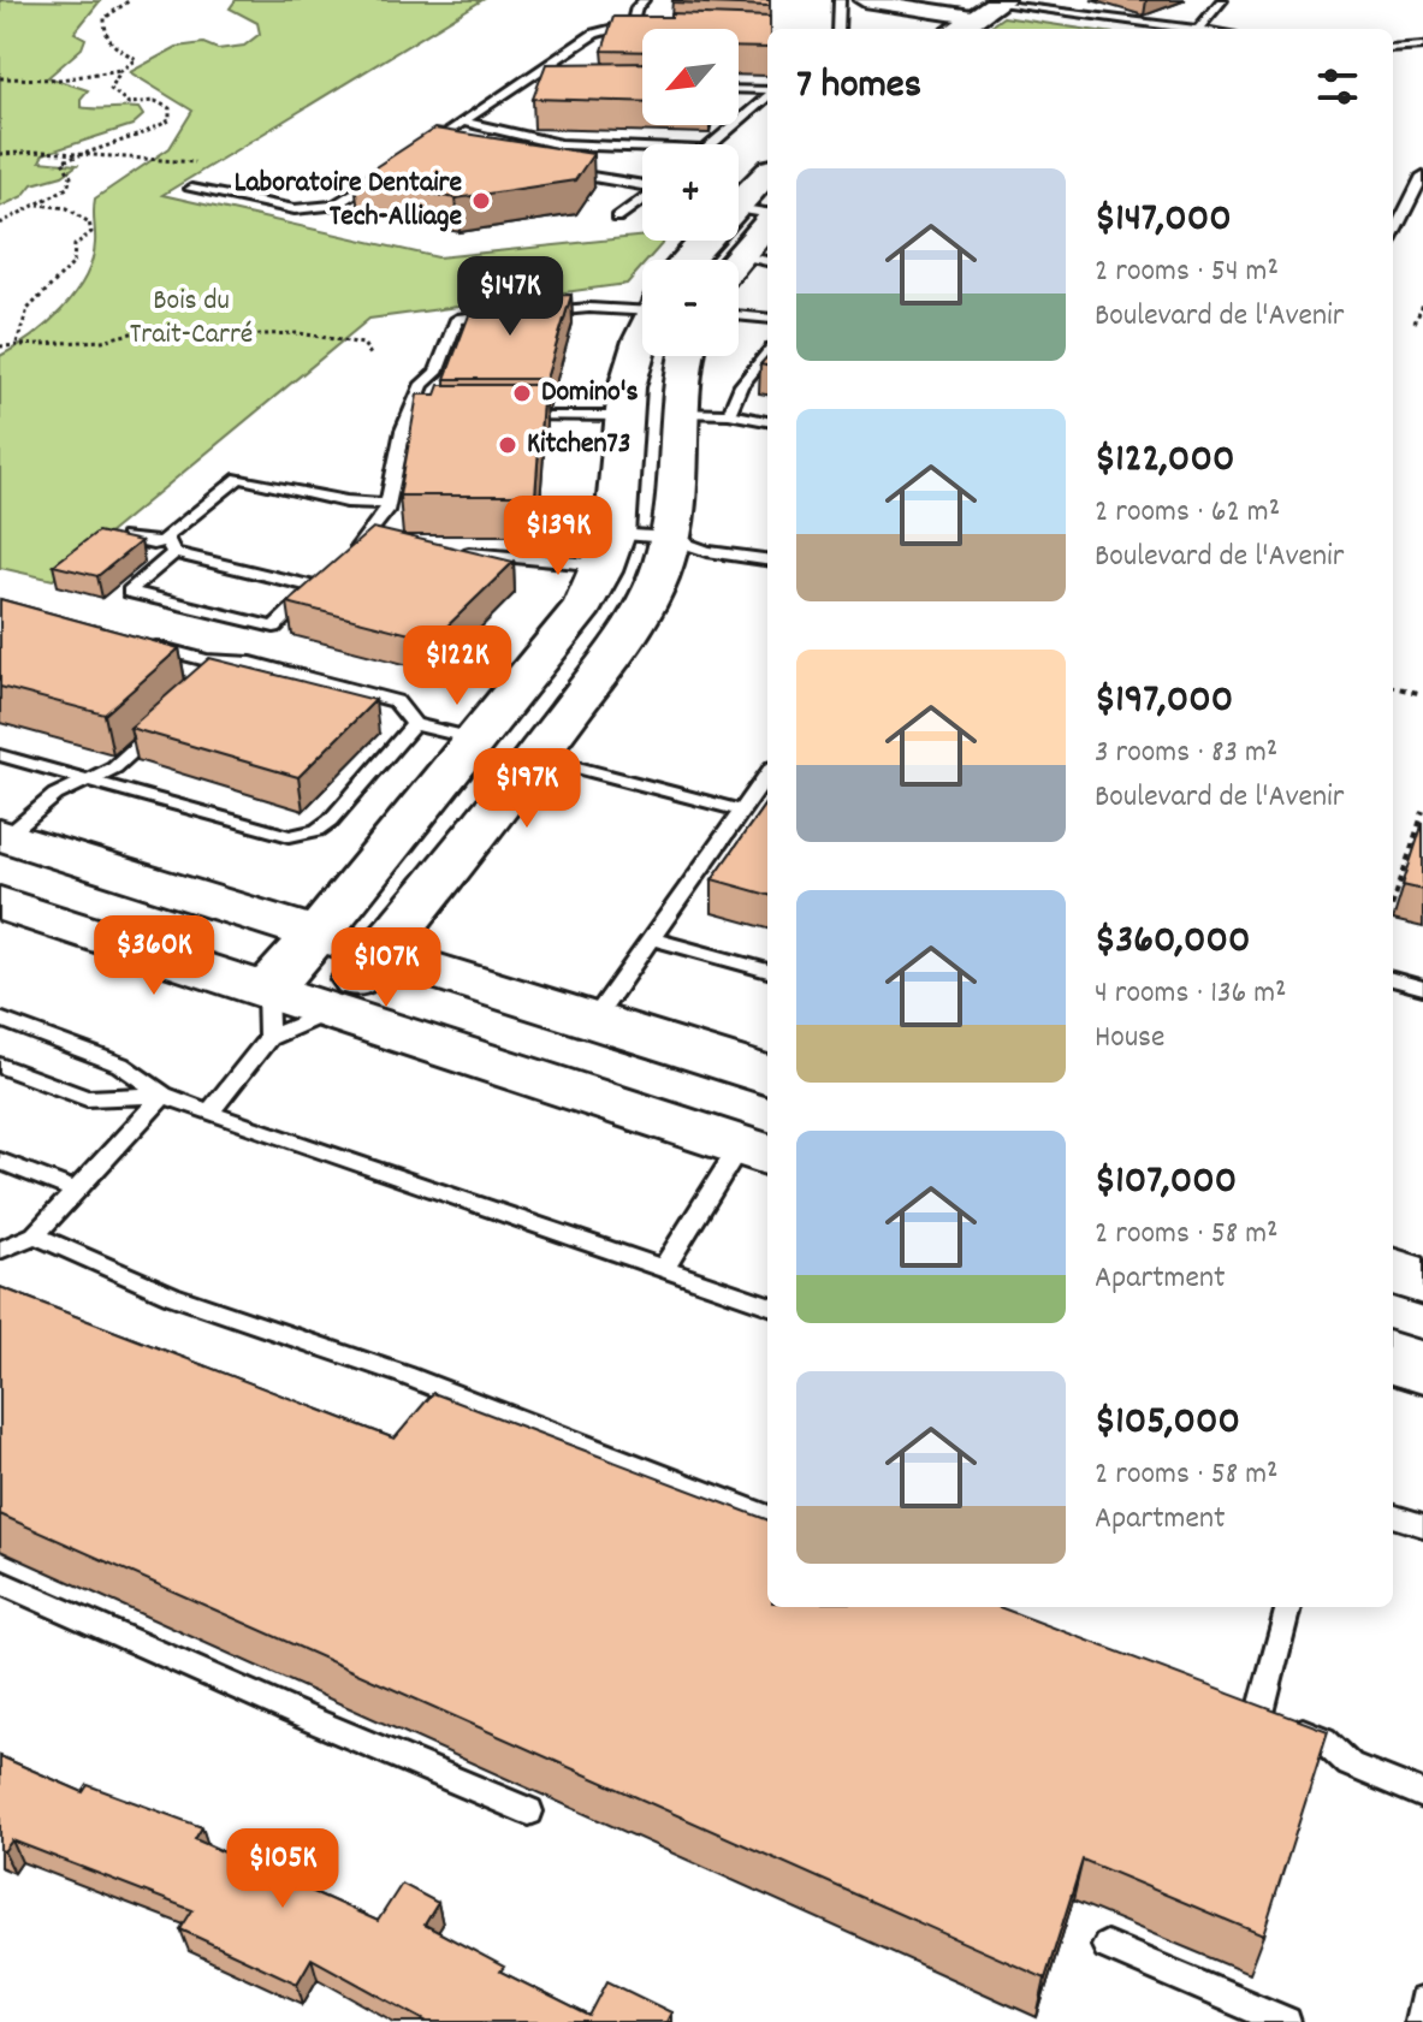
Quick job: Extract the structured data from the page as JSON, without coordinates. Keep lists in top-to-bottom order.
{
  "parks": ["Bois du Trait-Carré"],
  "places": ["Laboratoire Dentaire Tech-Alliage", "Domino's", "Kitchen73"],
  "north": "bottom left",
  "page": {
    "map_buttons": ["+", "−"],
    "heading": "7 homes",
    "list": [
      {
        "name": "$147,000",
        "note": "2 rooms · 54 m² · Boulevard de l'Avenir"
      },
      {
        "name": "$122,000",
        "note": "2 rooms · 62 m² · Boulevard de l'Avenir"
      },
      {
        "name": "$197,000",
        "note": "3 rooms · 83 m² · Boulevard de l'Avenir"
      },
      {
        "name": "$360,000",
        "note": "4 rooms · 136 m² · House"
      },
      {
        "name": "$107,000",
        "note": "2 rooms · 58 m² · Apartment"
      },
      {
        "name": "$105,000",
        "note": "2 rooms · 58 m² · Apartment"
      }
    ],
    "price": [
      "$147K",
      "$139K",
      "$122K",
      "$197K",
      "$360K",
      "$107K",
      "$105K"
    ]
  }
}
